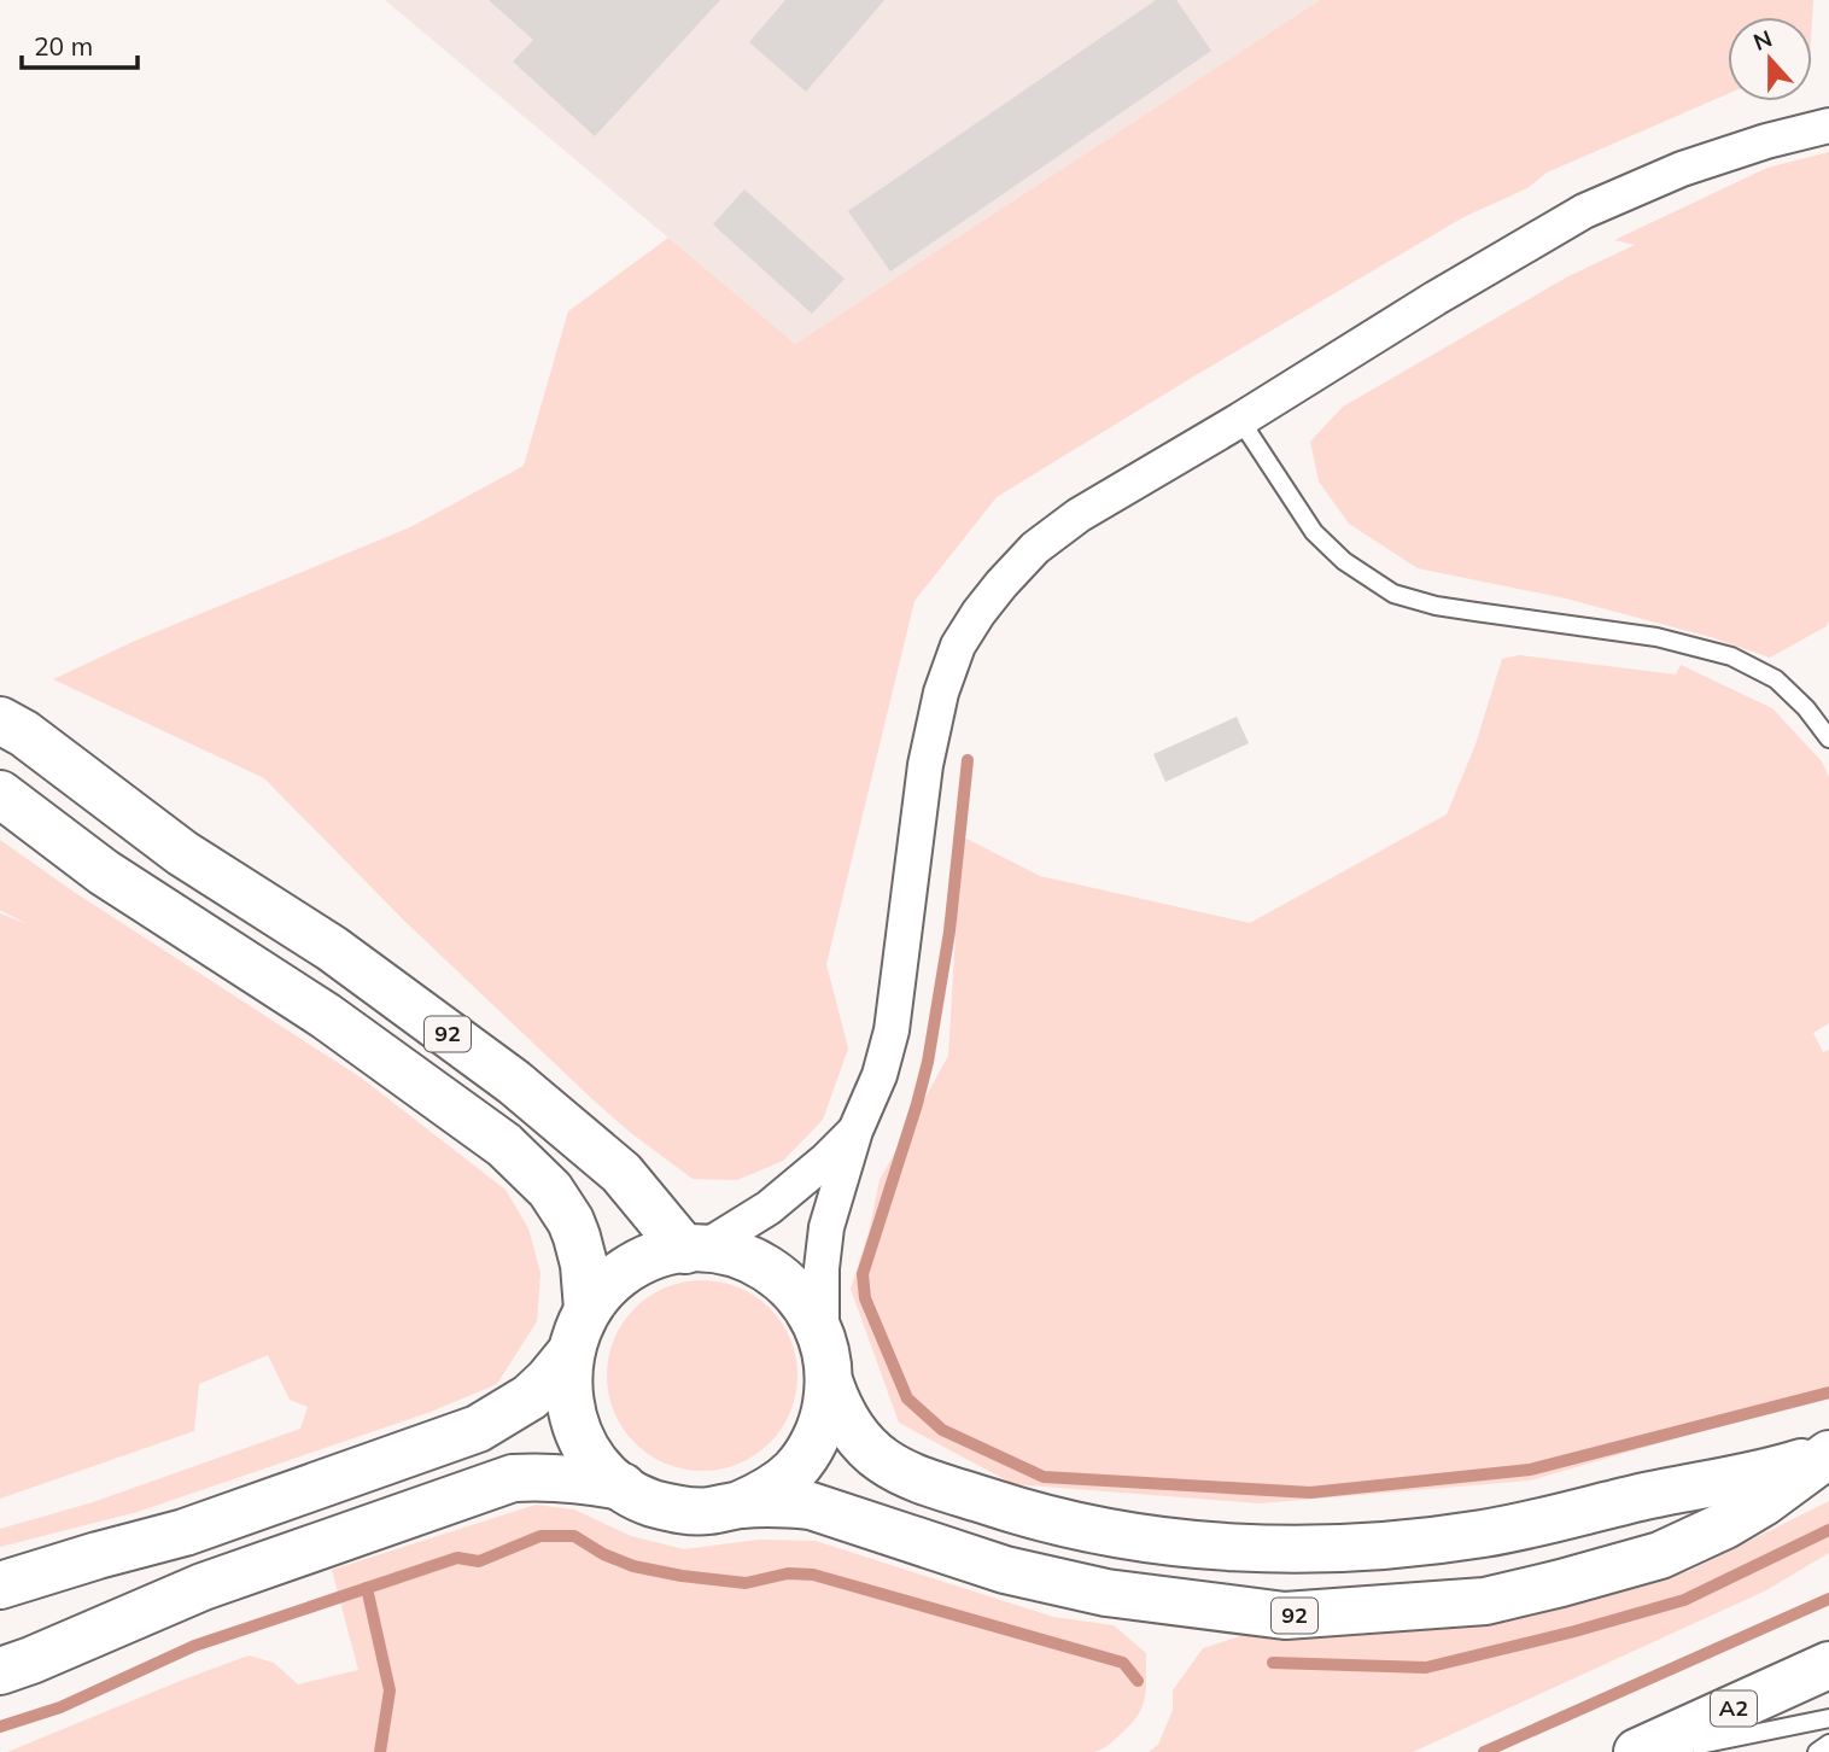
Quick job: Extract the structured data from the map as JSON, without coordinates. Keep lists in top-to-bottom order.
{
  "streets": {
    "main road": ["92", "A2"]
  },
  "scale_bar": "20 m",
  "north": "top"
}
